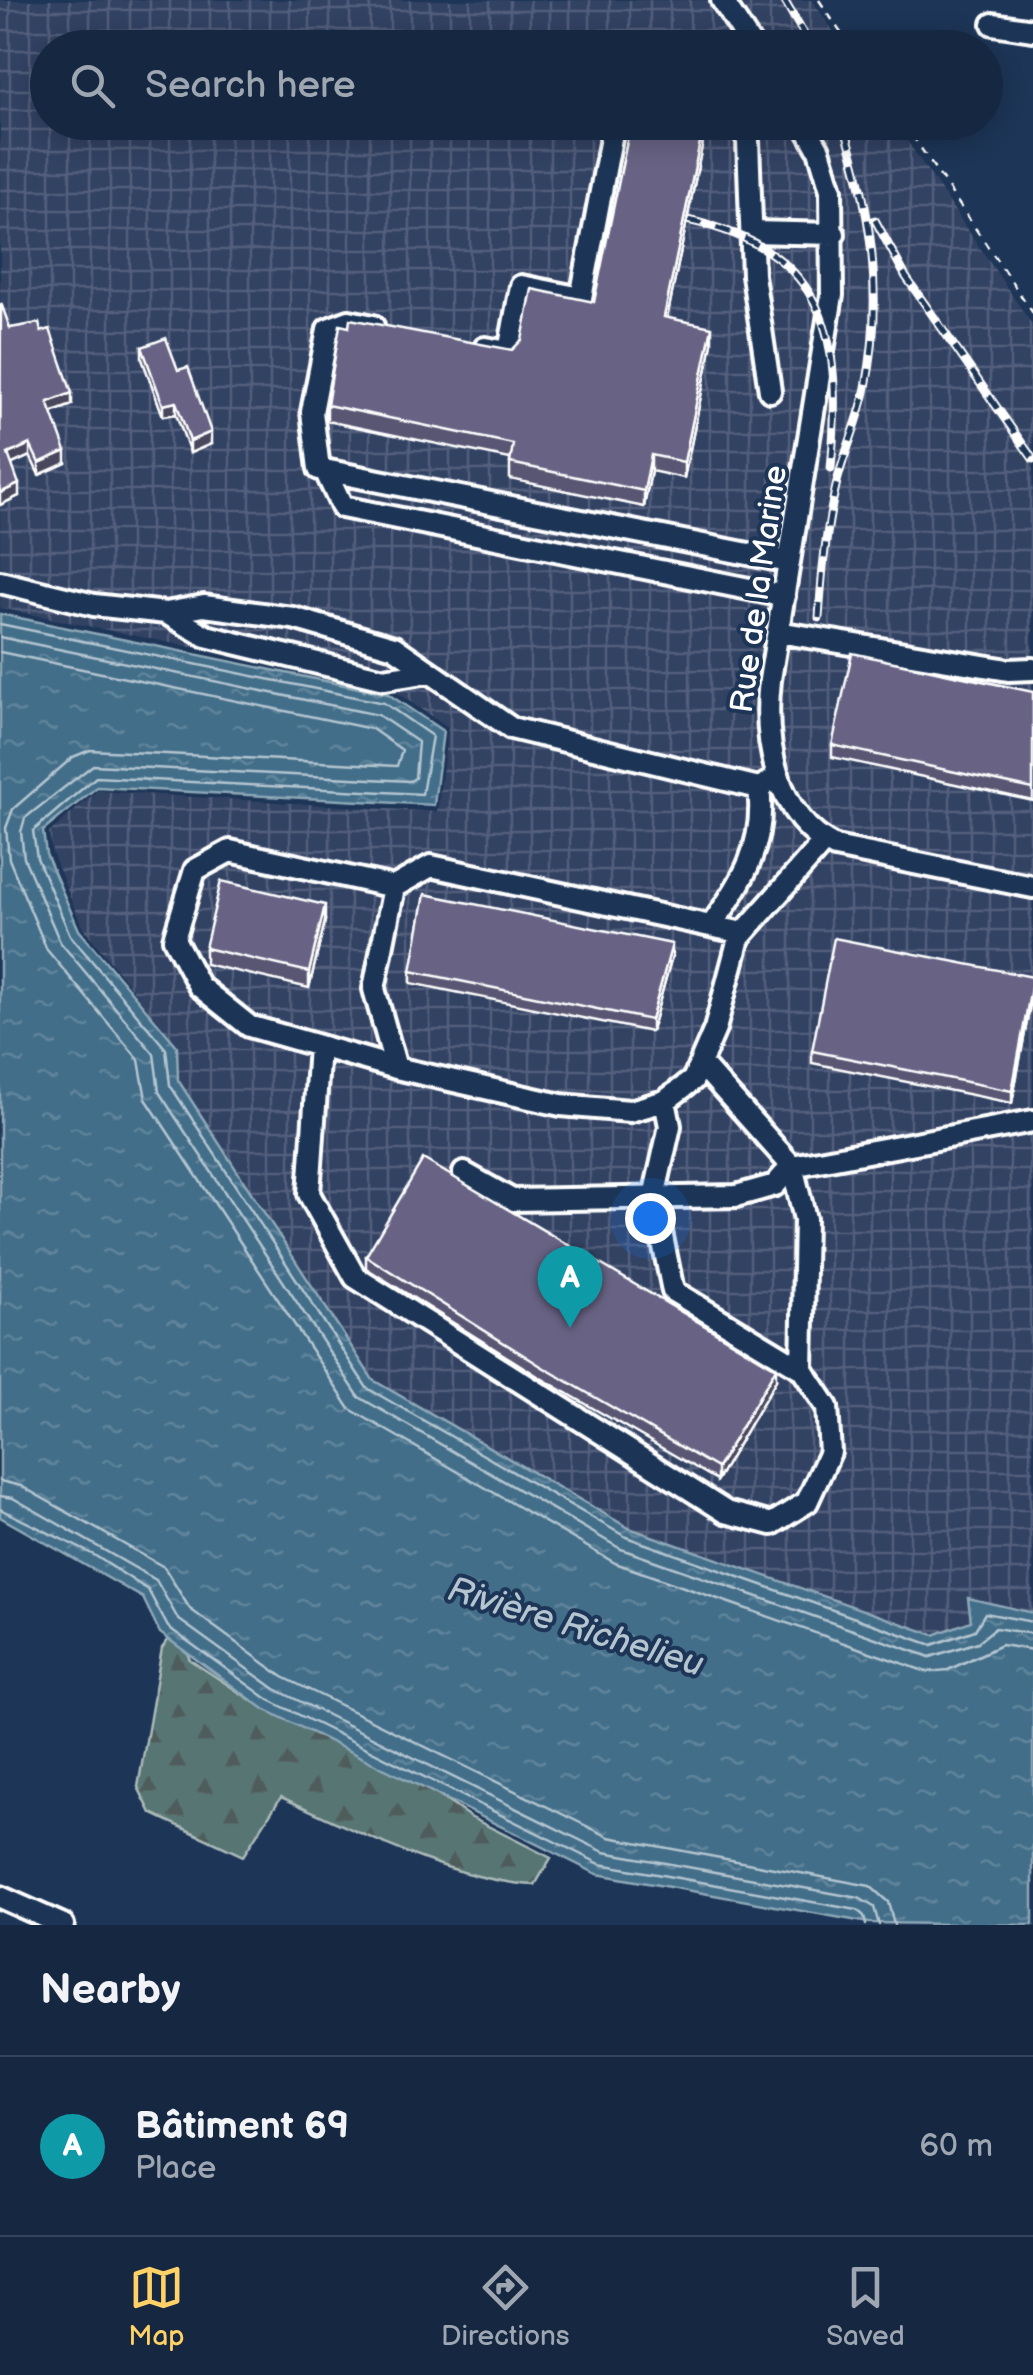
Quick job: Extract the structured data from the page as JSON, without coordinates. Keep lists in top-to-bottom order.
{
  "streets": {
    "street": ["Rue de la Marine"]
  },
  "water": ["Rivière Richelieu"],
  "page": {
    "search": "Search here",
    "pins": "A",
    "heading": "Nearby",
    "list": [
      {
        "mark": "A",
        "name": "Bâtiment 69",
        "note": "Place",
        "value": "60 m"
      }
    ],
    "nav": ["Map", "Directions", "Saved"]
  }
}
